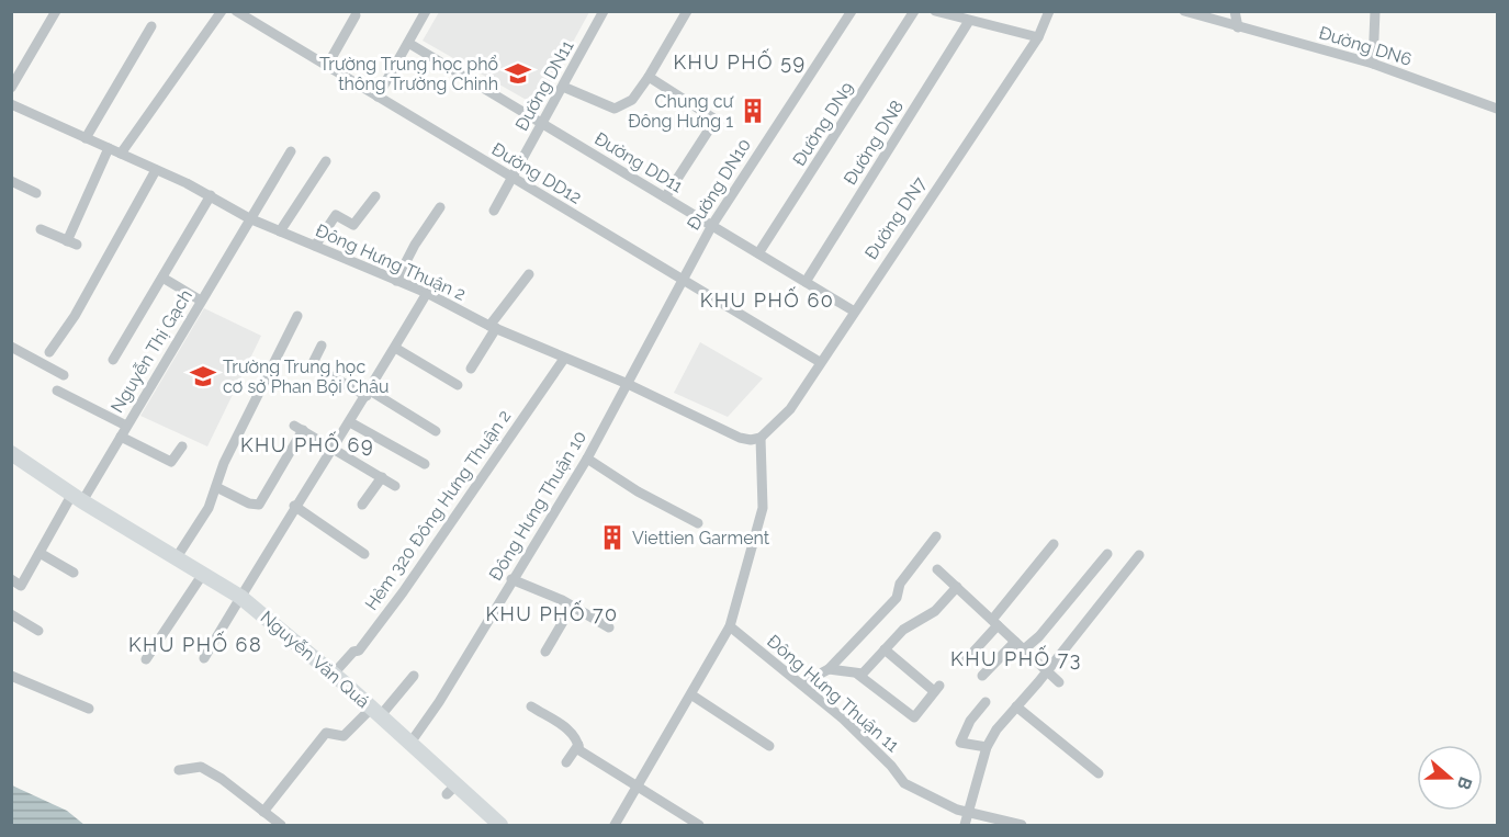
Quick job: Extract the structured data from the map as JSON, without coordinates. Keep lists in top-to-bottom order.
{
  "streets": {
    "main road": ["Nguyễn Văn Quá"],
    "street": [
      "Đường DN6",
      "Đường DN11",
      "Đường DN9",
      "Đường DN8",
      "Đường DD11",
      "Đường DD12",
      "Đường DN10",
      "Đường DN7",
      "Đông Hưng Thuận 2",
      "Nguyễn Thị Gạch",
      "Đông Hưng Thuận 10",
      "Hẻm 320 Đông Hưng Thuận 2",
      "Đông Hưng Thuận 11"
    ]
  },
  "crossings": [
    ["Đường DN11", "Đường DD11"],
    ["Đường DN11", "Đường DD12"],
    ["Đường DN9", "Đường DD11"],
    ["Đường DN8", "Đường DD11"],
    ["Đường DD11", "Đường DN10"],
    ["Đường DD11", "Đường DN7"],
    ["Đường DD12", "Đường DN10"],
    ["Đường DD12", "Đường DN7"],
    ["Đường DN10", "Đông Hưng Thuận 2"],
    ["Đường DN10", "Đông Hưng Thuận 10"],
    ["Đường DN7", "Đông Hưng Thuận 2"],
    ["Đông Hưng Thuận 2", "Nguyễn Thị Gạch"],
    ["Đông Hưng Thuận 2", "Đông Hưng Thuận 10"],
    ["Đông Hưng Thuận 2", "Hẻm 320 Đông Hưng Thuận 2"],
    ["Nguyễn Thị Gạch", "Nguyễn Văn Quá"],
    ["Đông Hưng Thuận 10", "Nguyễn Văn Quá"],
    ["Hẻm 320 Đông Hưng Thuận 2", "Nguyễn Văn Quá"]
  ],
  "districts": [
    "KHU PHỐ 59",
    "KHU PHỐ 60",
    "KHU PHỐ 69",
    "KHU PHỐ 70",
    "KHU PHỐ 68",
    "KHU PHỐ 73"
  ],
  "places": {
    "school or university": ["Trường Trung học phổ thông Trường Chinh", "Trường Trung học cơ sở Phan Bội Châu"],
    "building": ["Chung cư Đông Hưng 1", "Viettien Garment"]
  },
  "north": "right"
}
